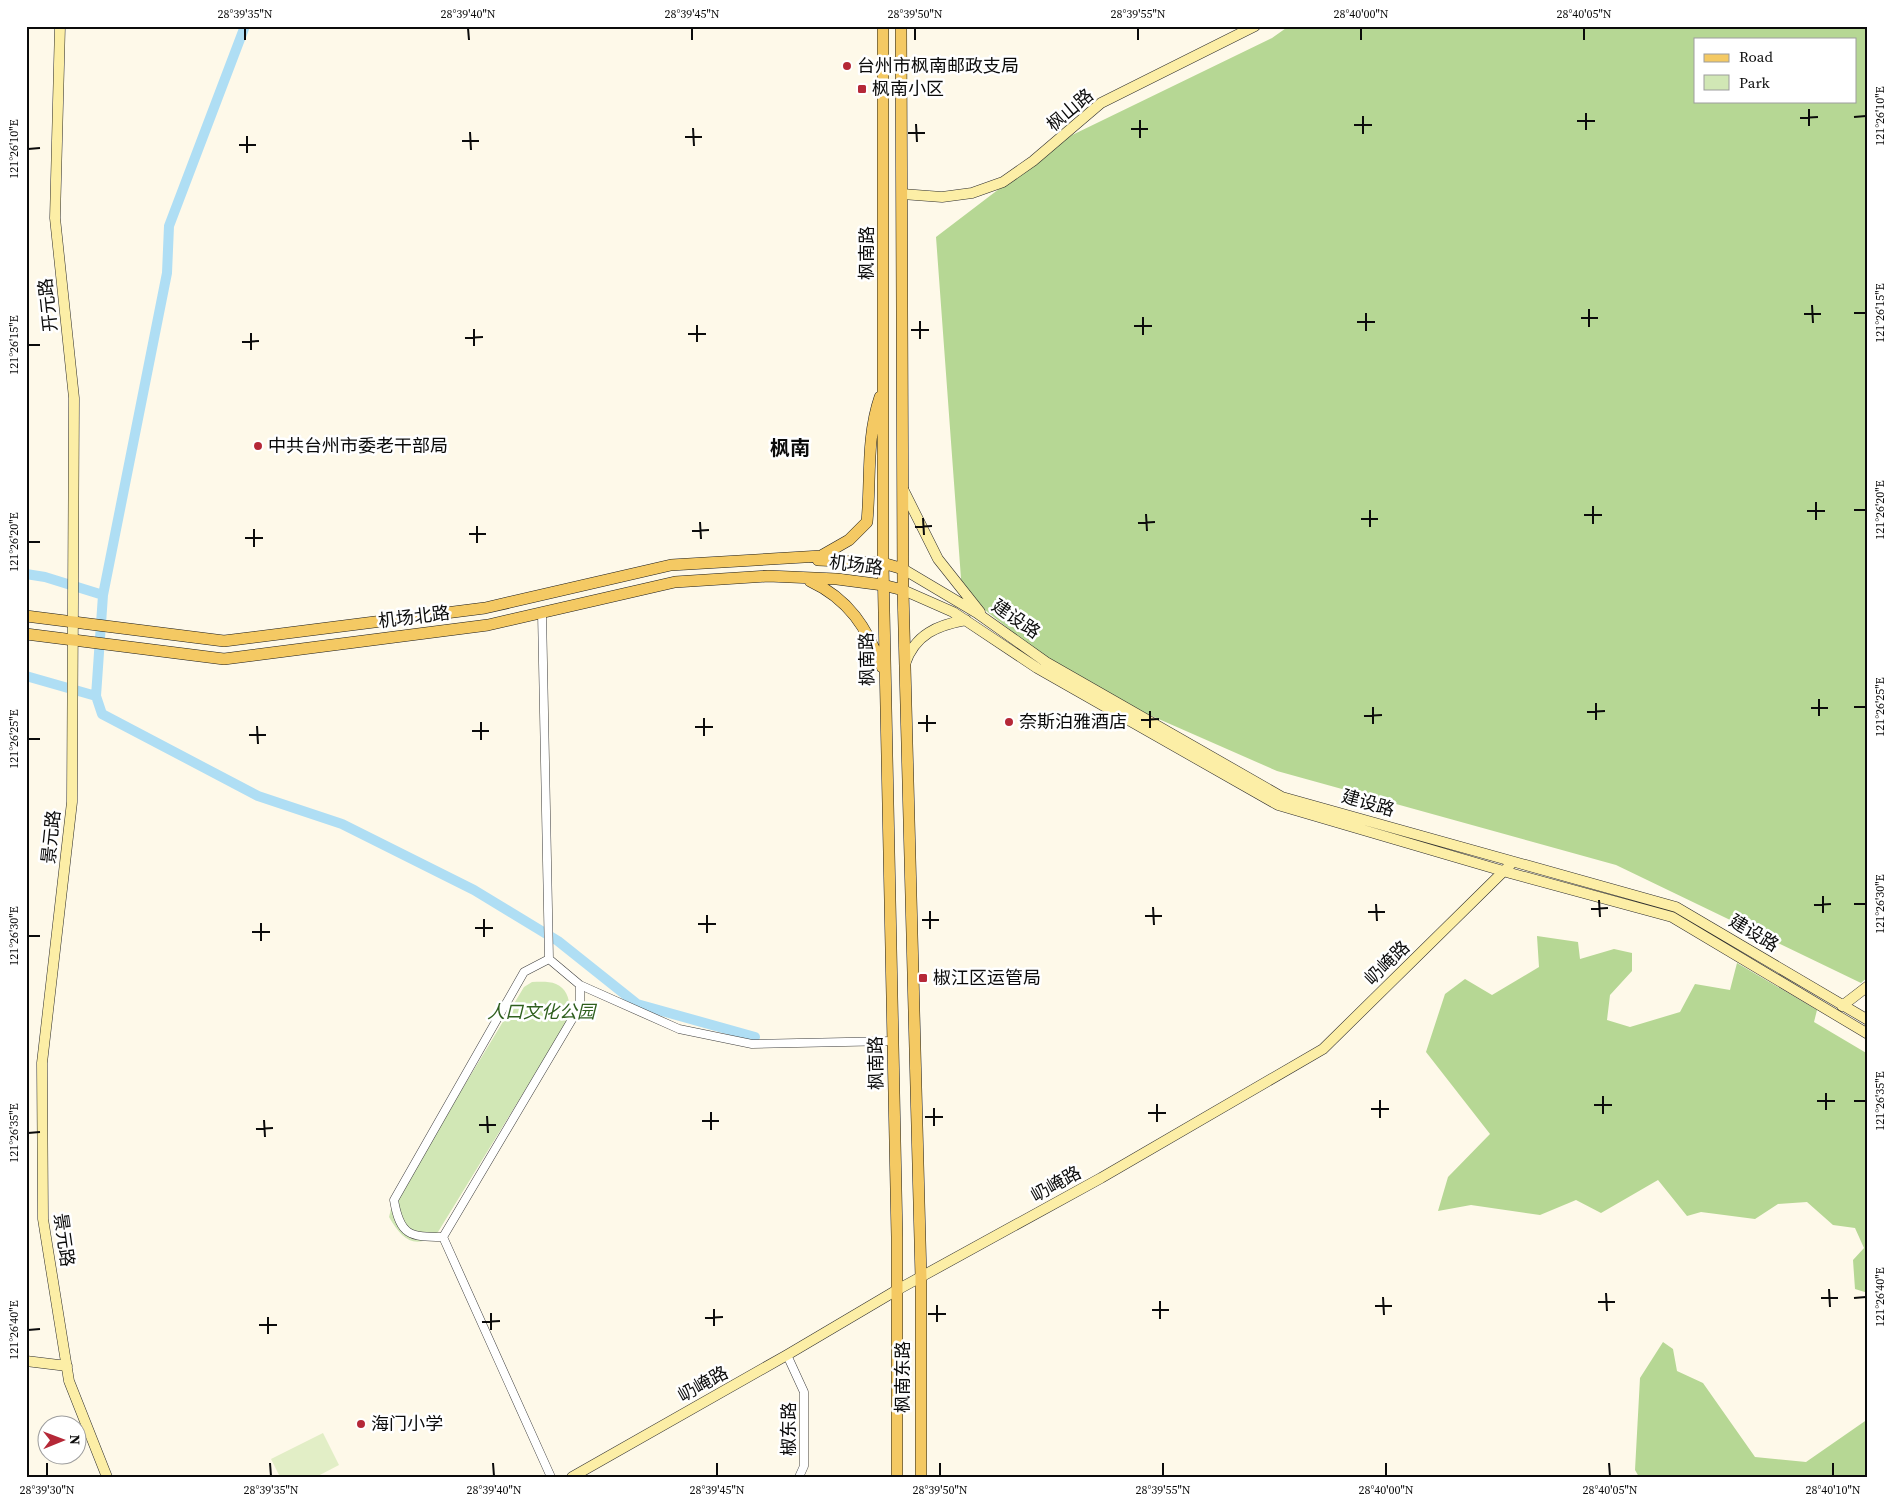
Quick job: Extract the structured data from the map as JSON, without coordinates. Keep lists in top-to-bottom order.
{
  "streets": {
    "main road": [
      "枫山路",
      "枫南路",
      "开元路",
      "机场路",
      "机场北路",
      "建设路",
      "景元路",
      "屷崦路",
      "枫南东路"
    ],
    "street": ["椒东路"]
  },
  "crossings": [
    ["枫山路", "枫南路"],
    ["枫南路", "机场路"],
    ["枫南路", "建设路"],
    ["枫南路", "屷崦路"],
    ["枫南路", "枫南东路"],
    ["开元路", "机场北路"],
    ["开元路", "景元路"],
    ["机场路", "机场北路"],
    ["机场路", "建设路"],
    ["机场北路", "景元路"],
    ["建设路", "屷崦路"],
    ["屷崦路", "枫南东路"],
    ["屷崦路", "椒东路"]
  ],
  "districts": ["枫南"],
  "parks": ["人口文化公园"],
  "places": {
    "other": [
      "台州市枫南邮政支局",
      "中共台州市委老干部局",
      "奈斯泊雅酒店",
      "海门小学"
    ],
    "transit": ["枫南小区", "椒江区运管局"]
  },
  "legend": ["Road", "Park"],
  "north": "right",
  "coordinates": [
    "28°39'35\"N",
    "28°39'40\"N",
    "28°39'45\"N",
    "28°39'50\"N",
    "28°39'55\"N",
    "28°40'00\"N",
    "28°40'05\"N",
    "121°26'10\"E",
    "121°26'15\"E",
    "121°26'20\"E",
    "121°26'25\"E",
    "121°26'30\"E",
    "121°26'35\"E",
    "121°26'40\"E",
    "28°39'30\"N",
    "28°40'10\"N"
  ]
}
